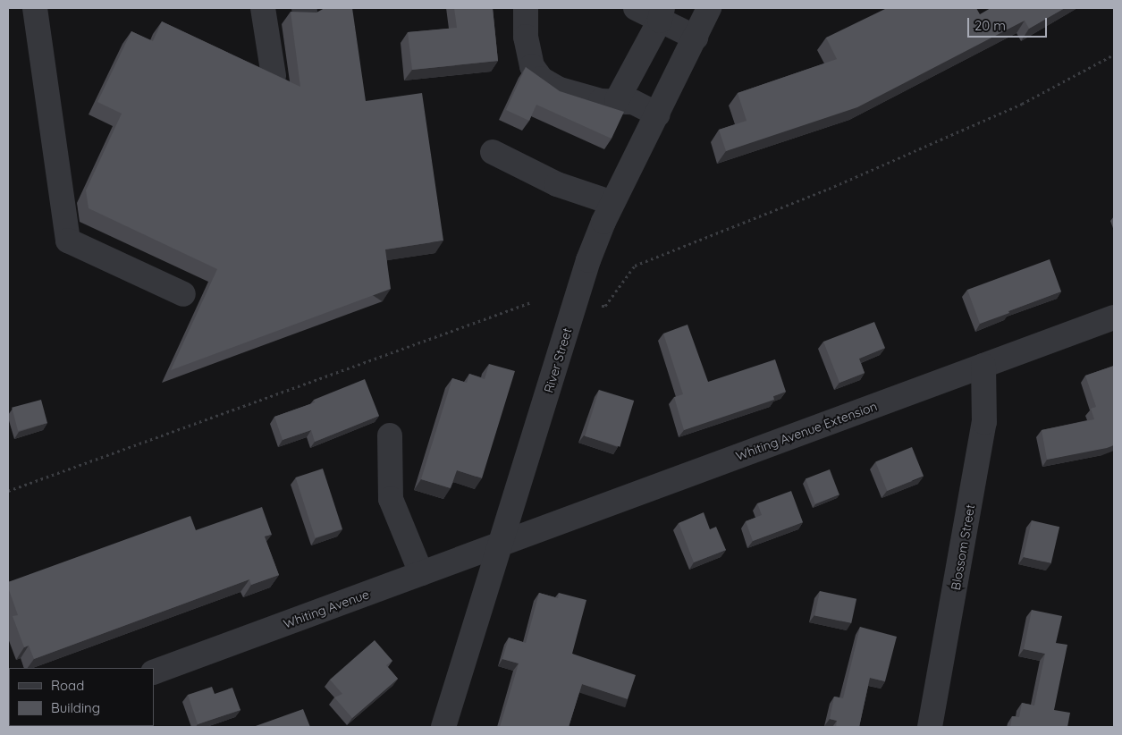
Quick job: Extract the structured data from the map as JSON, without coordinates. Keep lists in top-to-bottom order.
{
  "streets": {
    "street": [
      "River Street",
      "Whiting Avenue Extension",
      "Blossom Street",
      "Whiting Avenue"
    ]
  },
  "crossings": [
    ["River Street", "Whiting Avenue Extension"],
    ["River Street", "Whiting Avenue"],
    ["Whiting Avenue Extension", "Blossom Street"],
    ["Whiting Avenue Extension", "Whiting Avenue"]
  ],
  "legend": ["Road", "Building"],
  "scale_bar": "20 m"
}
